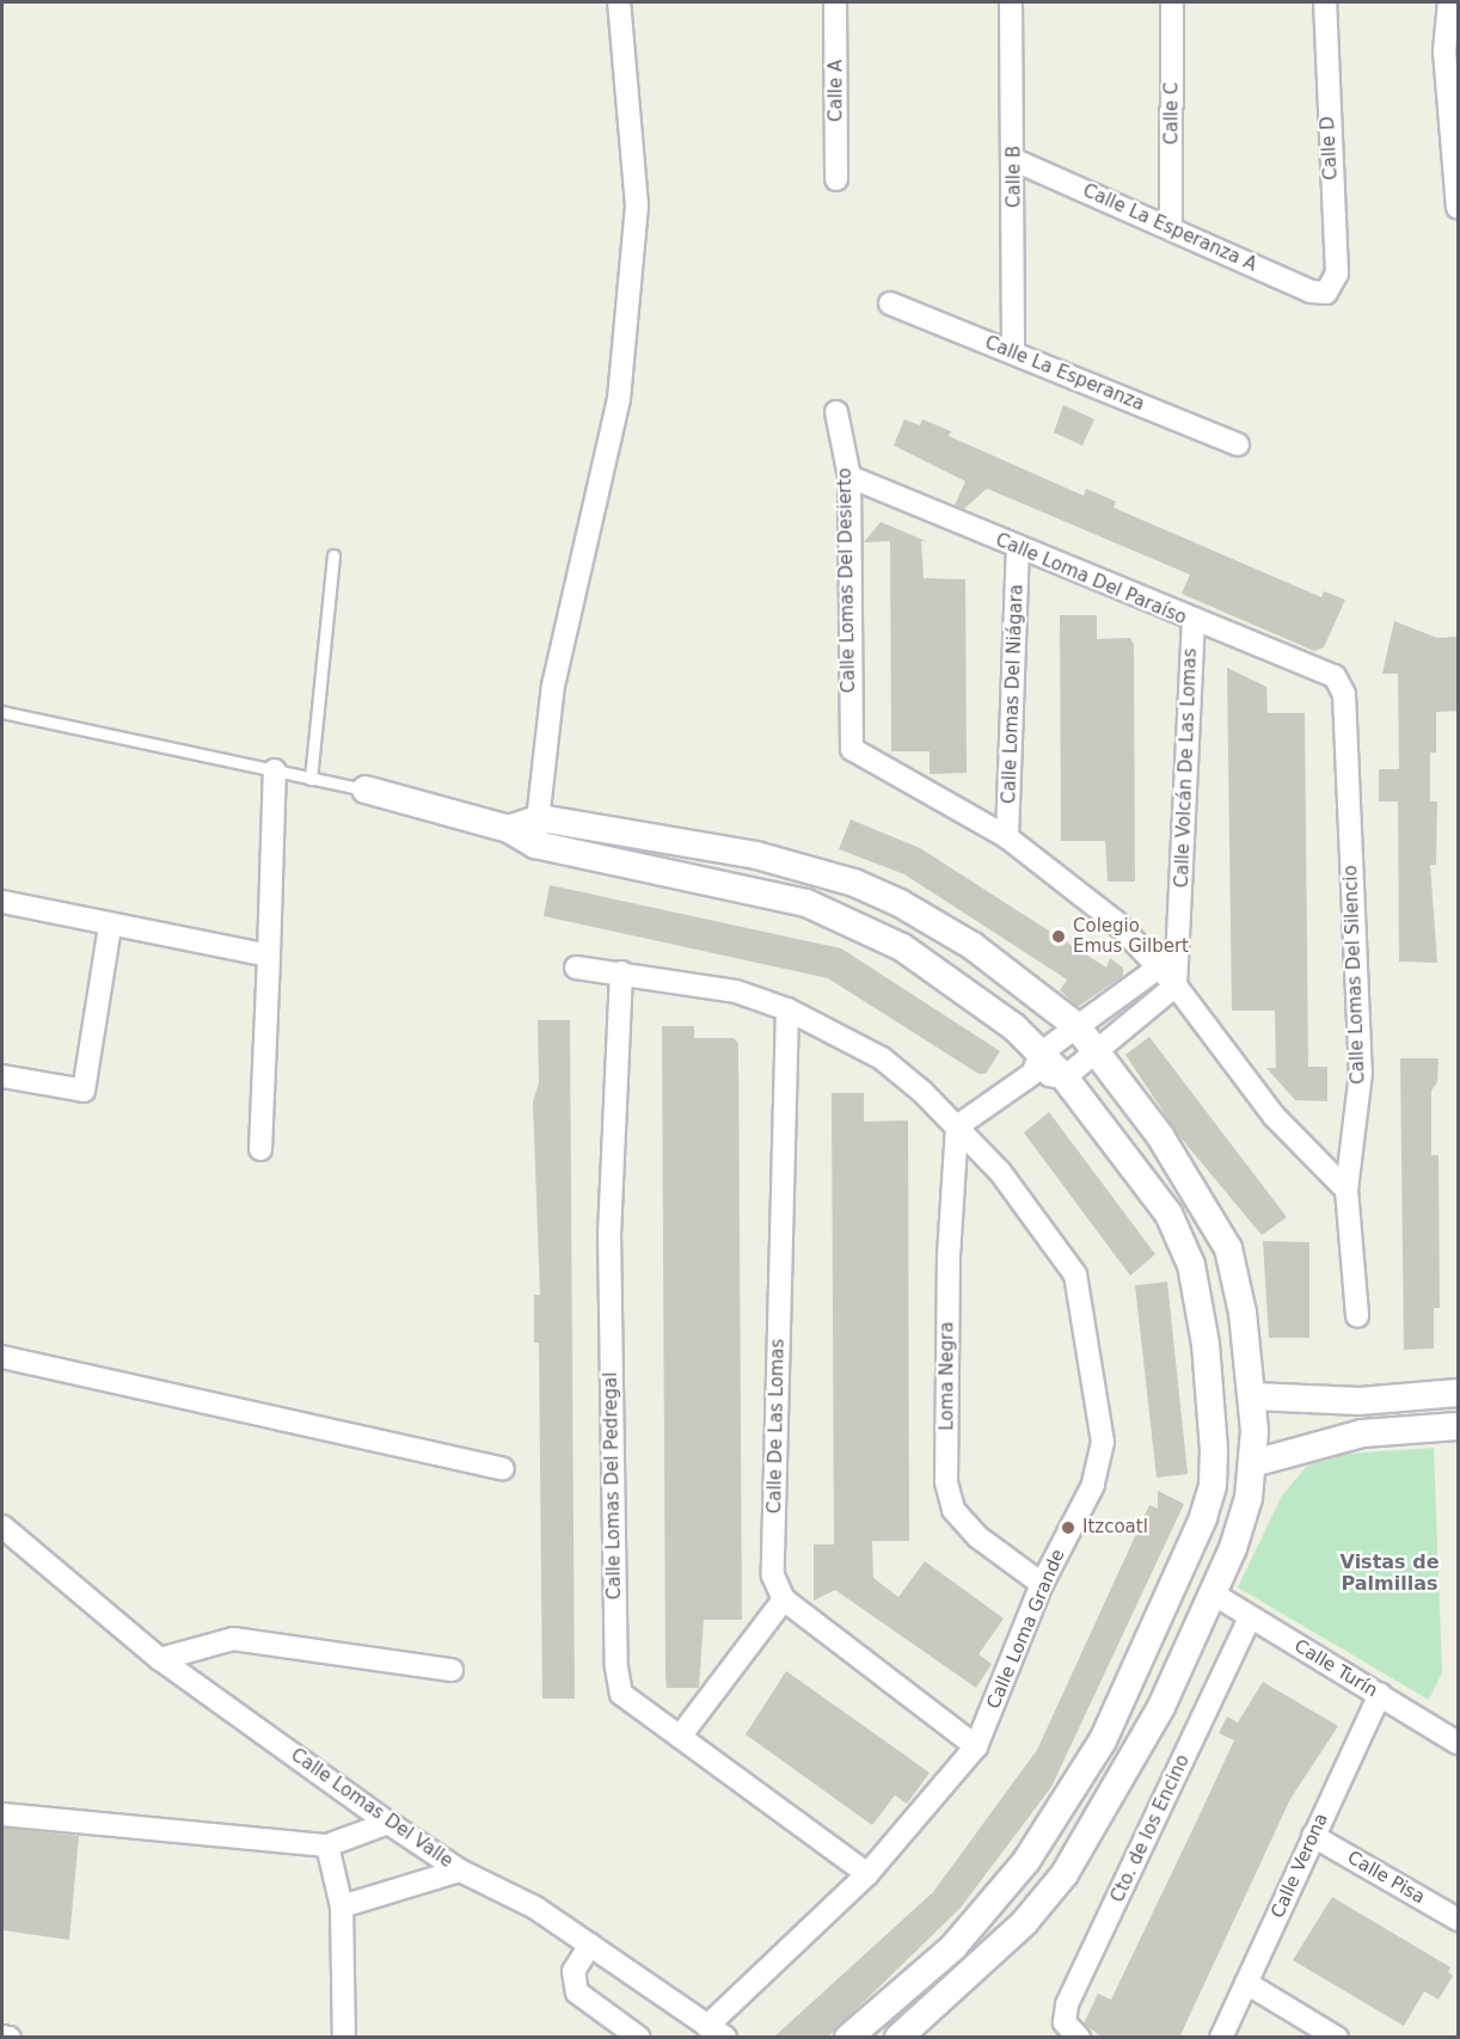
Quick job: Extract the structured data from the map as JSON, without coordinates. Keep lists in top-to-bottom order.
{
  "streets": {
    "street": [
      "Calle A",
      "Calle C",
      "Calle D",
      "Calle B",
      "Calle La Esperanza A",
      "Calle La Esperanza",
      "Calle Loma Del Paraíso",
      "Calle Lomas Del Desierto",
      "Calle Lomas Del Niágara",
      "Calle Volcán De Las Lomas",
      "Calle Lomas Del Silencio",
      "Loma Negra",
      "Calle De Las Lomas",
      "Calle Lomas Del Pedregal",
      "Calle Loma Grande",
      "Calle Turín",
      "Calle Lomas Del Valle",
      "Cto. de los Encino",
      "Calle Verona",
      "Calle Pisa"
    ]
  },
  "crossings": [
    ["Calle C", "Calle La Esperanza A"],
    ["Calle D", "Calle La Esperanza A"],
    ["Calle B", "Calle La Esperanza A"],
    ["Calle B", "Calle La Esperanza"],
    ["Calle Loma Del Paraíso", "Calle Lomas Del Desierto"],
    ["Calle Loma Del Paraíso", "Calle Lomas Del Niágara"],
    ["Calle Loma Del Paraíso", "Calle Volcán De Las Lomas"],
    ["Calle Loma Del Paraíso", "Calle Lomas Del Silencio"],
    ["Calle Lomas Del Desierto", "Calle Lomas Del Niágara"],
    ["Loma Negra", "Calle Loma Grande"],
    ["Calle De Las Lomas", "Calle Loma Grande"],
    ["Calle Lomas Del Pedregal", "Calle Loma Grande"],
    ["Calle Turín", "Cto. de los Encino"],
    ["Calle Turín", "Calle Verona"],
    ["Calle Verona", "Calle Pisa"]
  ],
  "districts": ["Vistas de Palmillas"],
  "places": ["Colegio Emus Gilbert", "Itzcoatl"]
}
